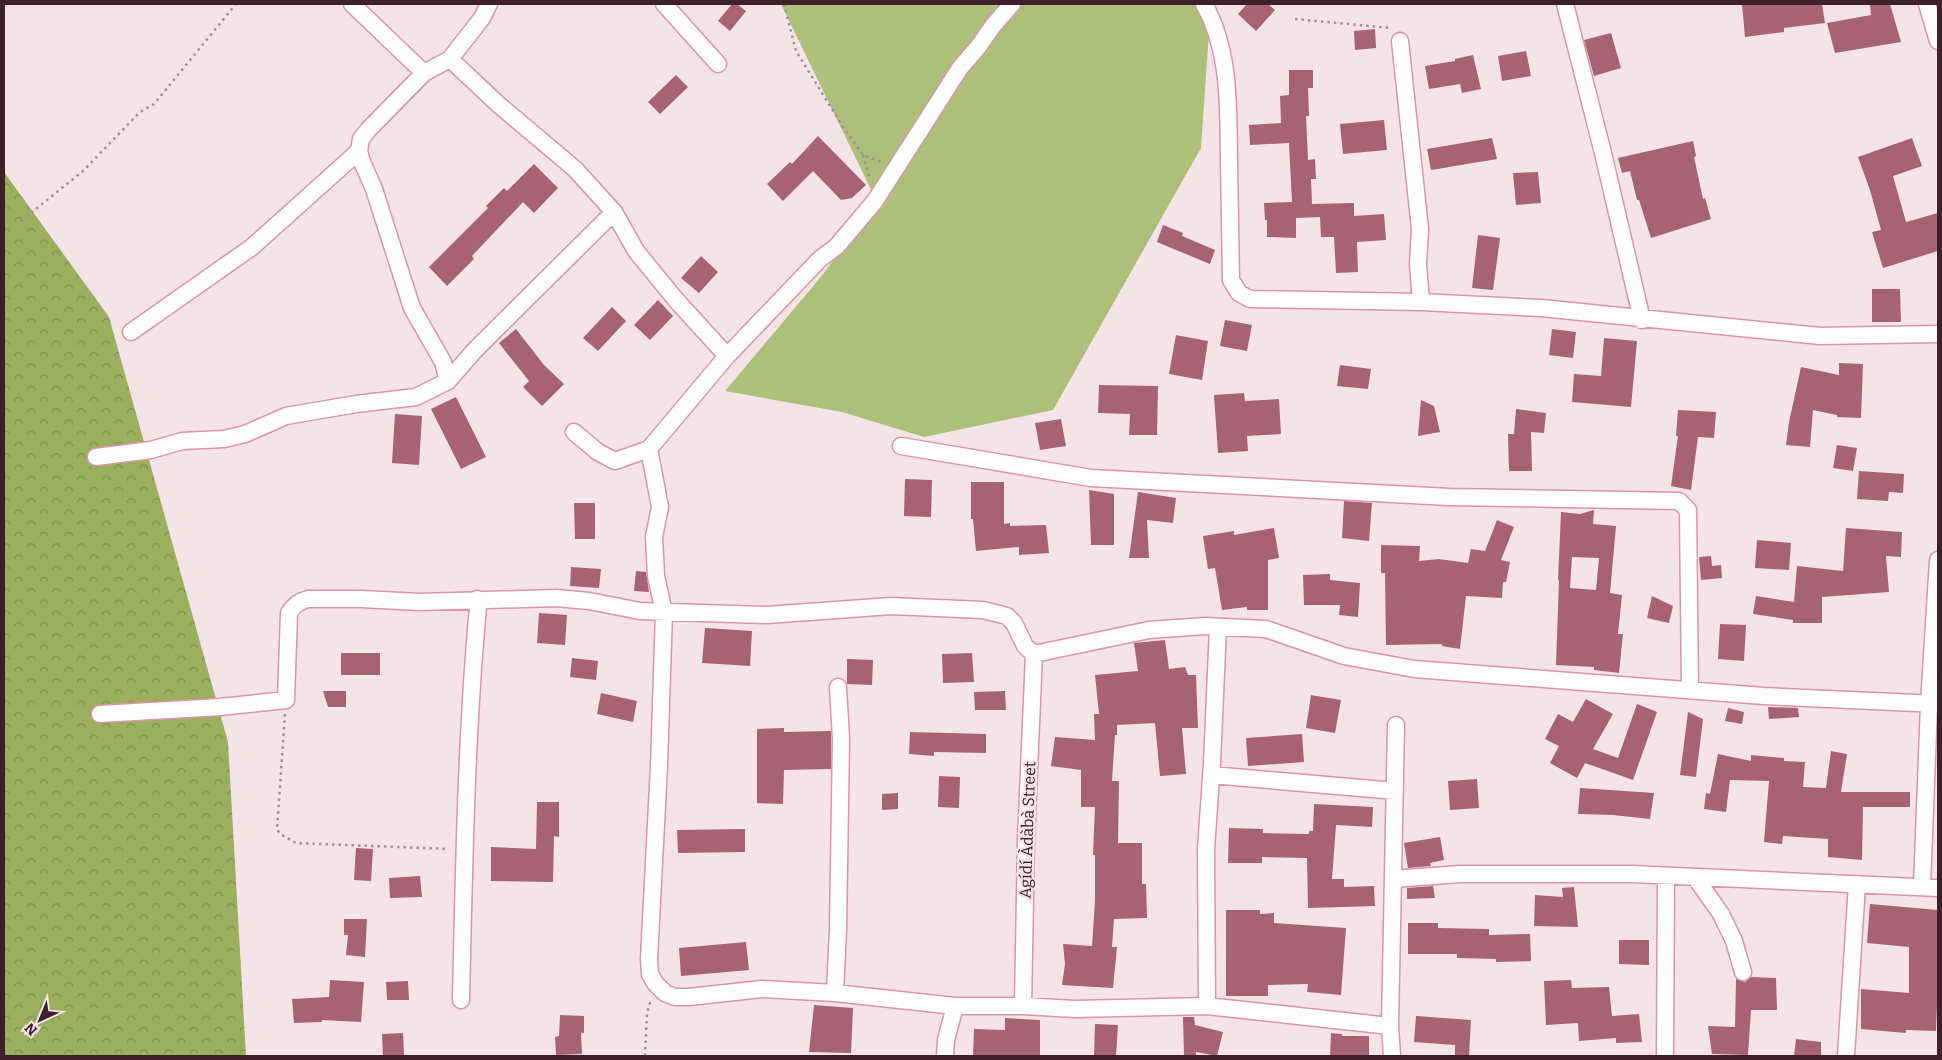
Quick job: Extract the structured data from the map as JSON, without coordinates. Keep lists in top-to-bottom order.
{
  "streets": {
    "street": ["Agídí Àdàbà Street"]
  },
  "north": "bottom left"
}
